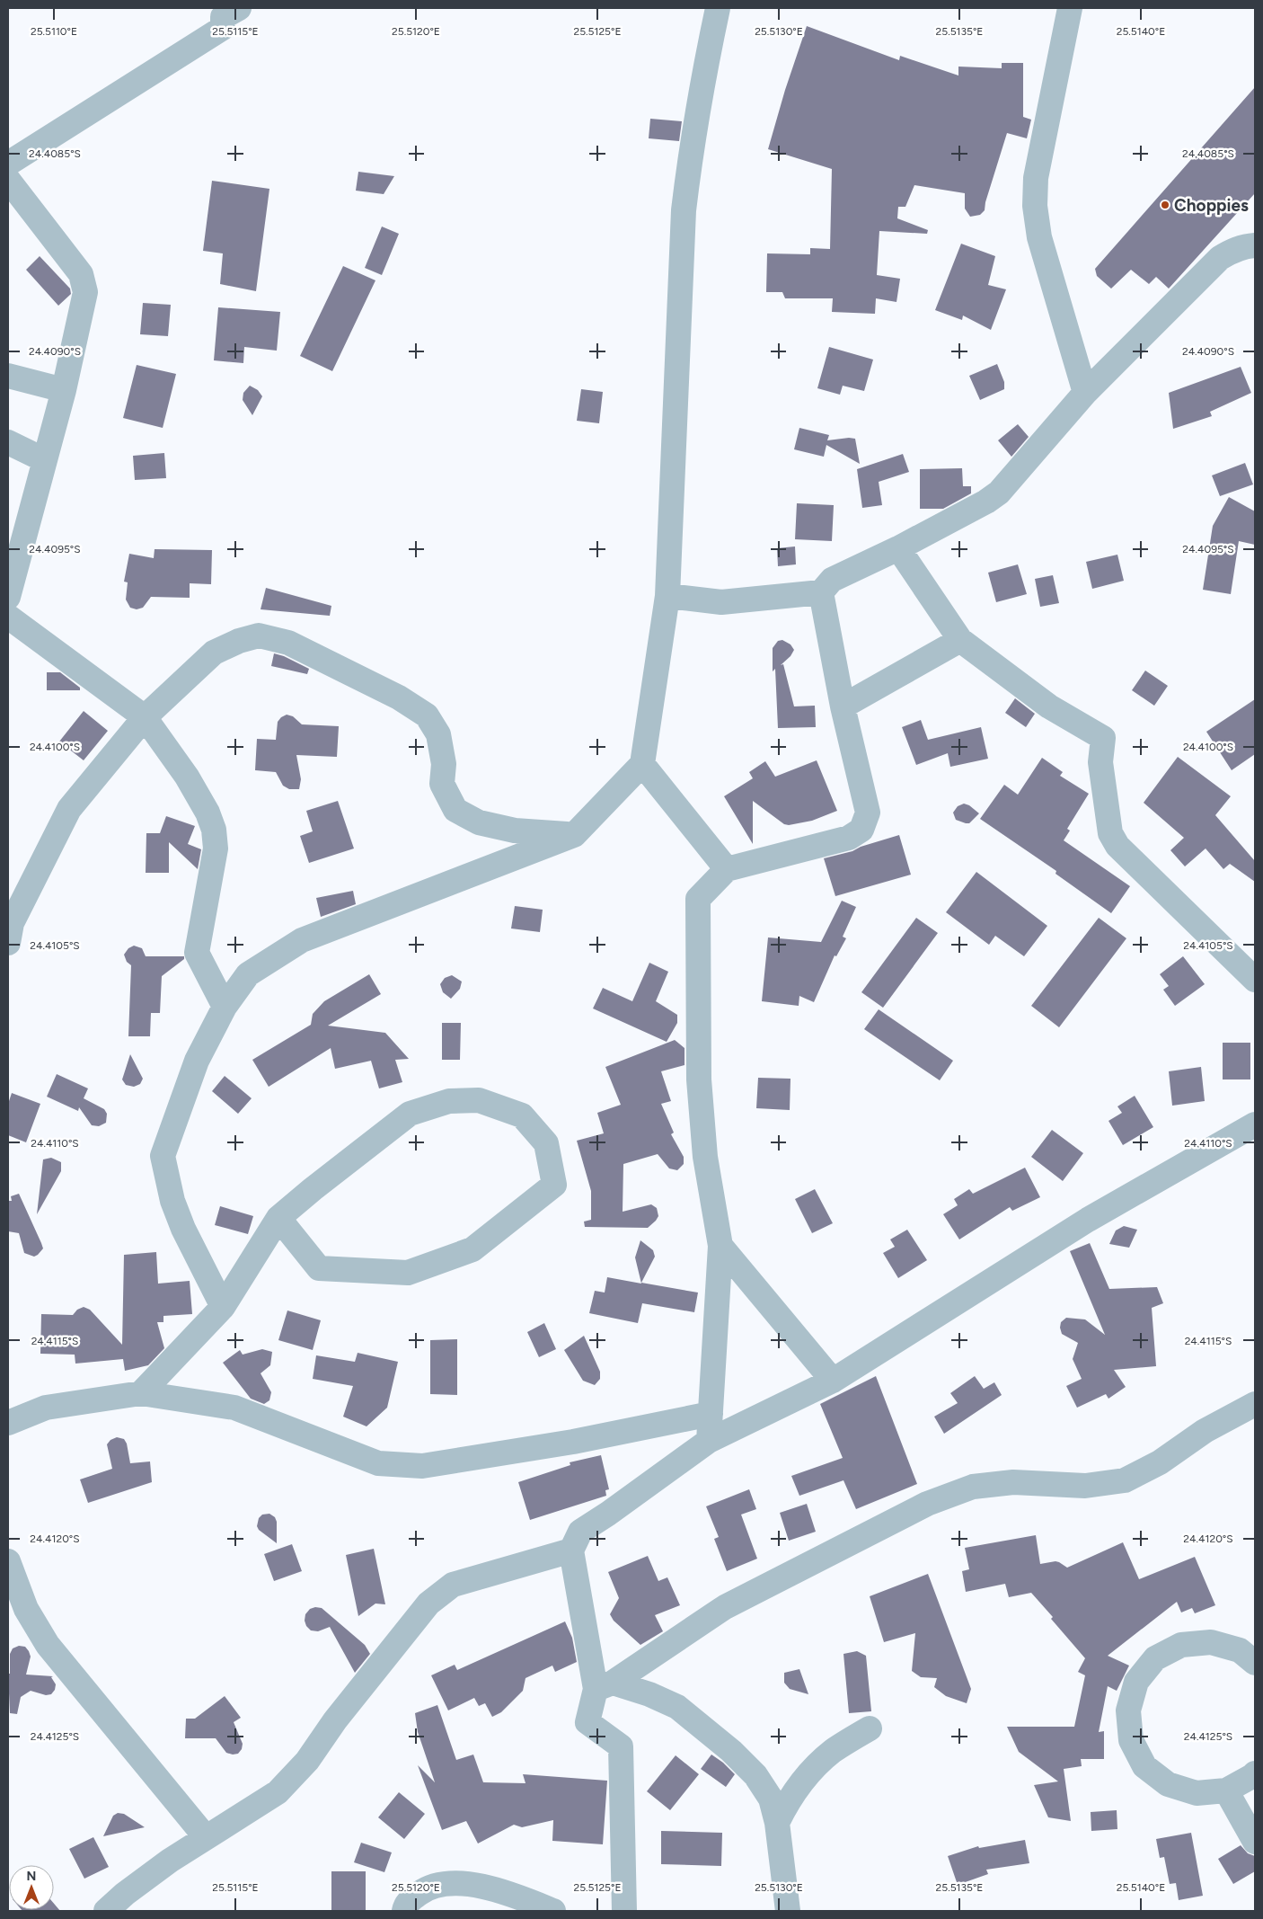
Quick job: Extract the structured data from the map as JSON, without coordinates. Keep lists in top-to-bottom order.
{
  "places": ["Choppies"],
  "north": "top",
  "coordinates": [
    "25.5110°E",
    "25.5115°E",
    "25.5120°E",
    "25.5125°E",
    "25.5130°E",
    "25.5135°E",
    "25.5140°E",
    "24.4085°S",
    "24.4090°S",
    "24.4095°S",
    "24.4100°S",
    "24.4105°S",
    "24.4110°S",
    "24.4115°S",
    "24.4120°S",
    "24.4125°S"
  ]
}
